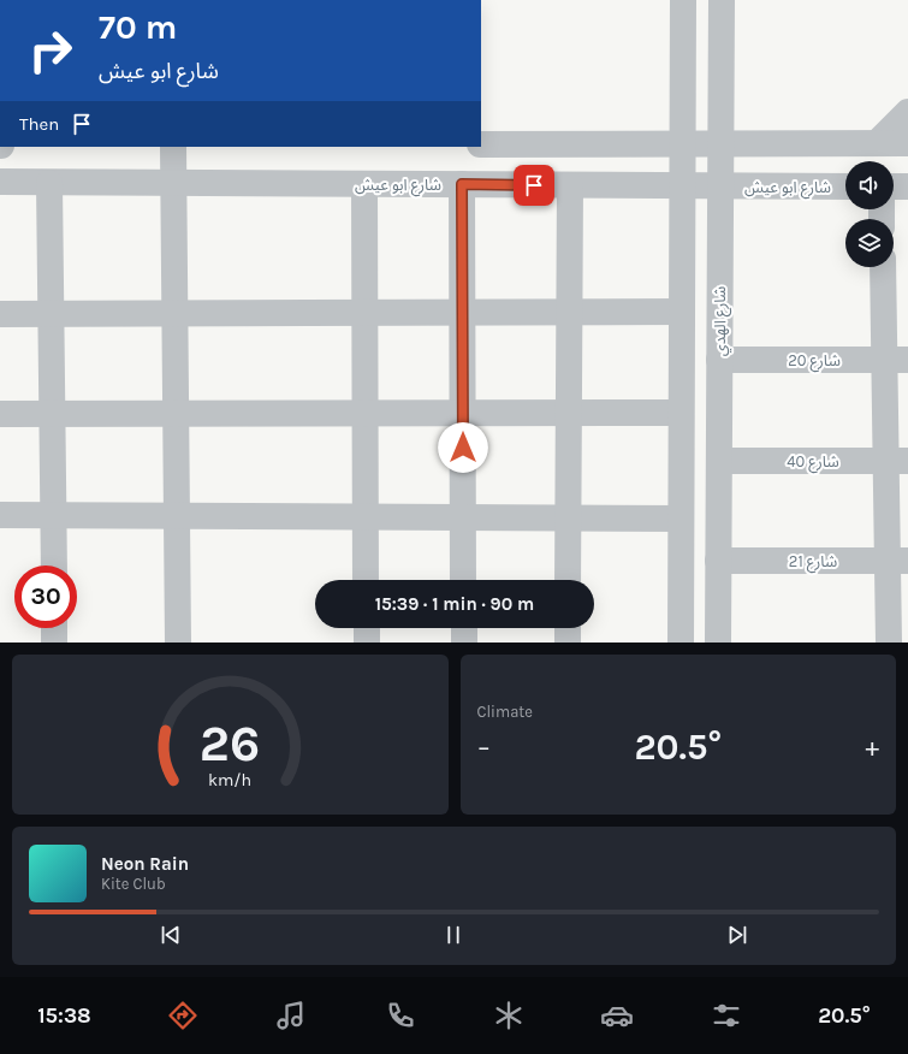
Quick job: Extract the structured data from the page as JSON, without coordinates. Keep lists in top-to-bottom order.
{
  "streets": {
    "street": [
      "شارع ابو عيش",
      "شارع الهدي",
      "شارع 20",
      "شارع 40",
      "شارع 21"
    ]
  },
  "crossings": [
    ["شارع ابو عيش", "شارع الهدي"],
    ["شارع الهدي", "شارع 20"],
    ["شارع الهدي", "شارع 40"],
    ["شارع الهدي", "شارع 21"]
  ],
  "page": {
    "turn": ["70 m", "شارع ابو عيش"],
    "then": "Then",
    "limit": "30",
    "trip": "15:39 · 1 min · 90 m",
    "tile": "Climate",
    "heat": ["−", "20.5°", "+"],
    "song": ["Neon Rain", "Kite Club"],
    "tabs": ["15:38", "20.5°"],
    "gauge": ["26", "km/h"]
  }
}
